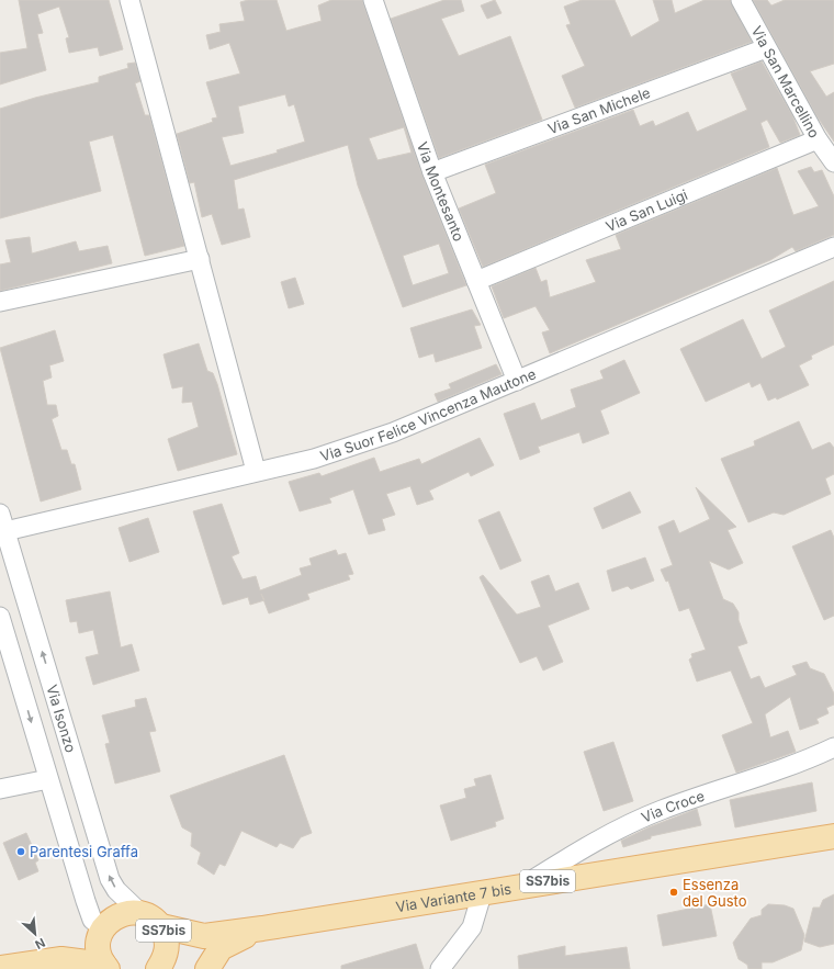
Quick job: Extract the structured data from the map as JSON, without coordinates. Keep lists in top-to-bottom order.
{
  "streets": {
    "main road": ["SS7bis", "Via Variante 7 bis"],
    "street": [
      "Via San Marcellino",
      "Via San Michele",
      "Via Montesanto",
      "Via San Luigi",
      "Via Suor Felice Vincenza Mautone",
      "Via Isonzo",
      "Via Croce"
    ]
  },
  "crossings": [
    ["Via San Marcellino", "Via San Michele"],
    ["Via San Marcellino", "Via San Luigi"],
    ["Via San Michele", "Via Montesanto"],
    ["Via Montesanto", "Via San Luigi"],
    ["Via Montesanto", "Via Suor Felice Vincenza Mautone"],
    ["Via Suor Felice Vincenza Mautone", "Via Isonzo"],
    ["Via Isonzo", "SS7bis"],
    ["Via Croce", "Via Variante 7 bis"],
    ["SS7bis", "Via Variante 7 bis"]
  ],
  "places": ["Parentesi Graffa", "Essenza del Gusto"],
  "north": "bottom right"
}
